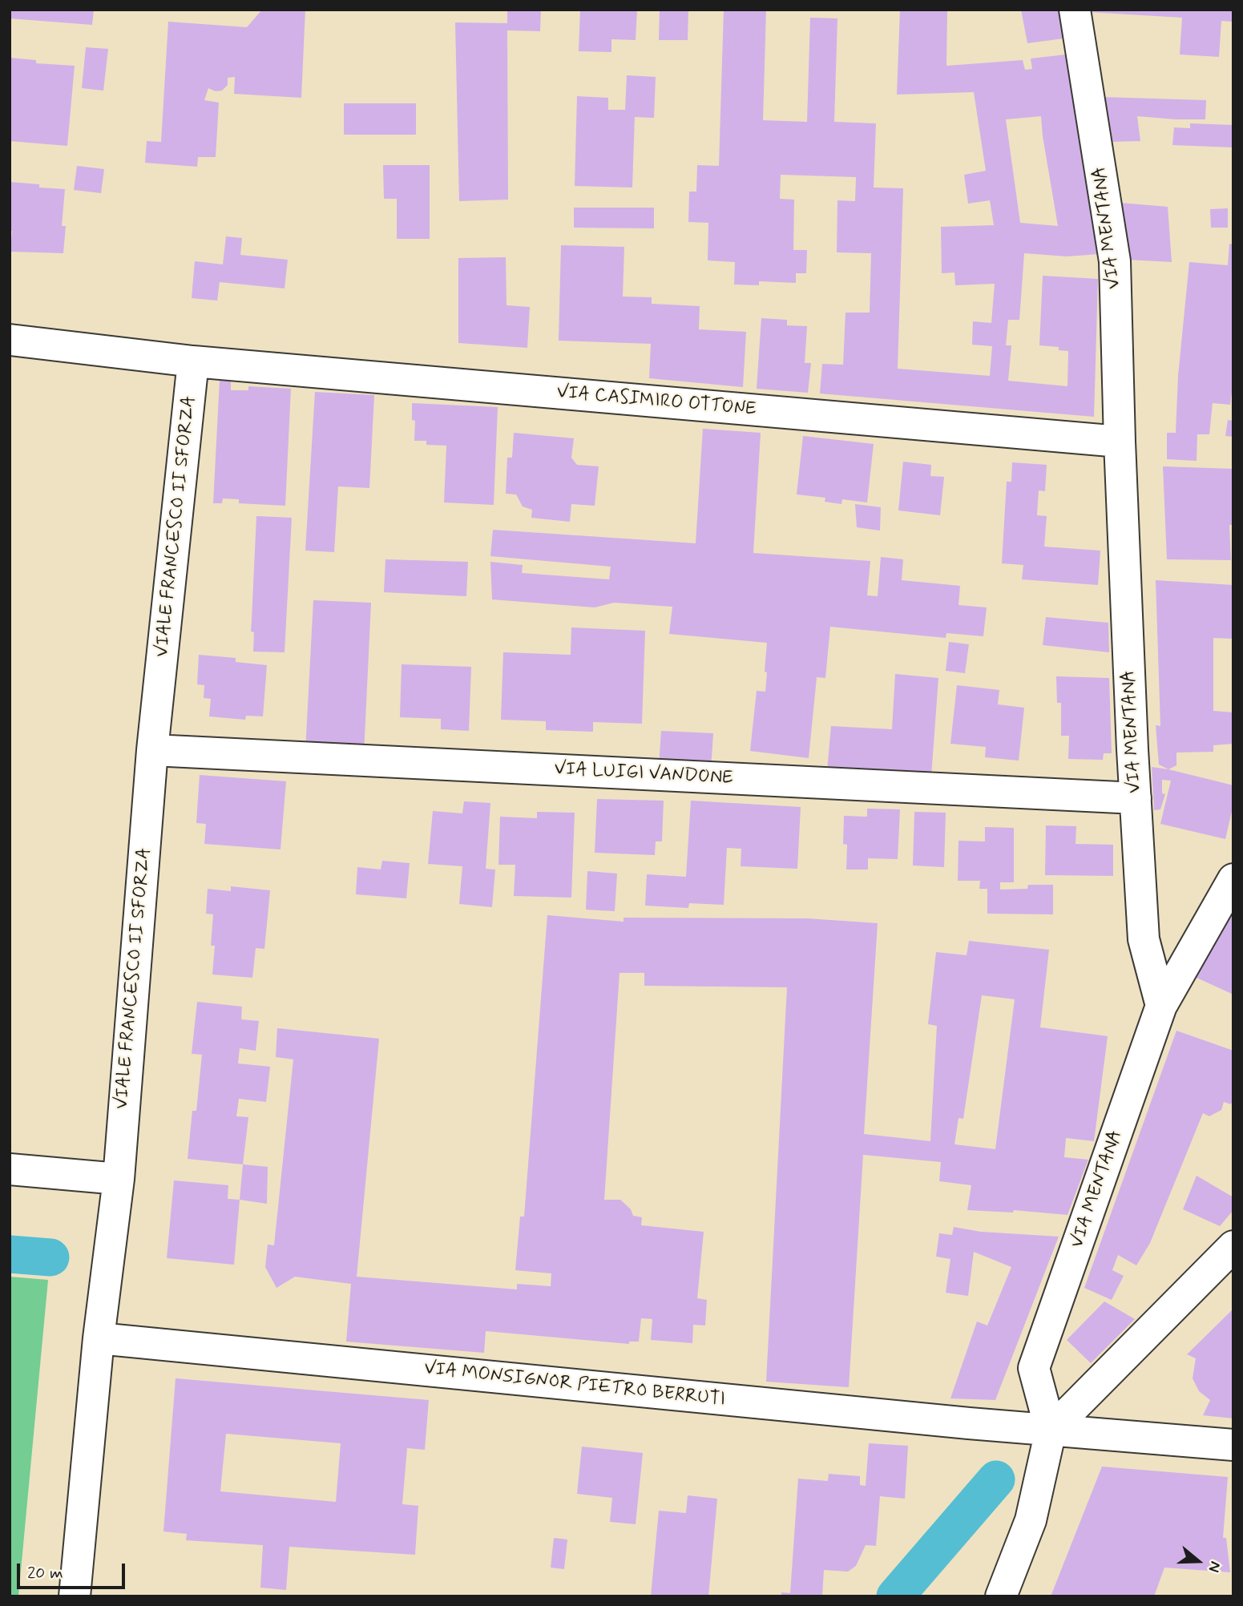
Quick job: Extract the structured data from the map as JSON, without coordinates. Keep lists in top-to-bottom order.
{
  "streets": {
    "street": [
      "VIA MENTANA",
      "VIA CASIMIRO OTTONE",
      "VIALE FRANCESCO II SFORZA",
      "VIA LUIGI VANDONE",
      "VIA MONSIGNOR PIETRO BERRUTI"
    ]
  },
  "crossings": [
    ["VIA MENTANA", "VIA CASIMIRO OTTONE"],
    ["VIA MENTANA", "VIA LUIGI VANDONE"],
    ["VIA MENTANA", "VIA MONSIGNOR PIETRO BERRUTI"],
    ["VIA CASIMIRO OTTONE", "VIALE FRANCESCO II SFORZA"],
    ["VIALE FRANCESCO II SFORZA", "VIA LUIGI VANDONE"],
    ["VIALE FRANCESCO II SFORZA", "VIA MONSIGNOR PIETRO BERRUTI"]
  ],
  "scale_bar": "20 m",
  "north": "right"
}
